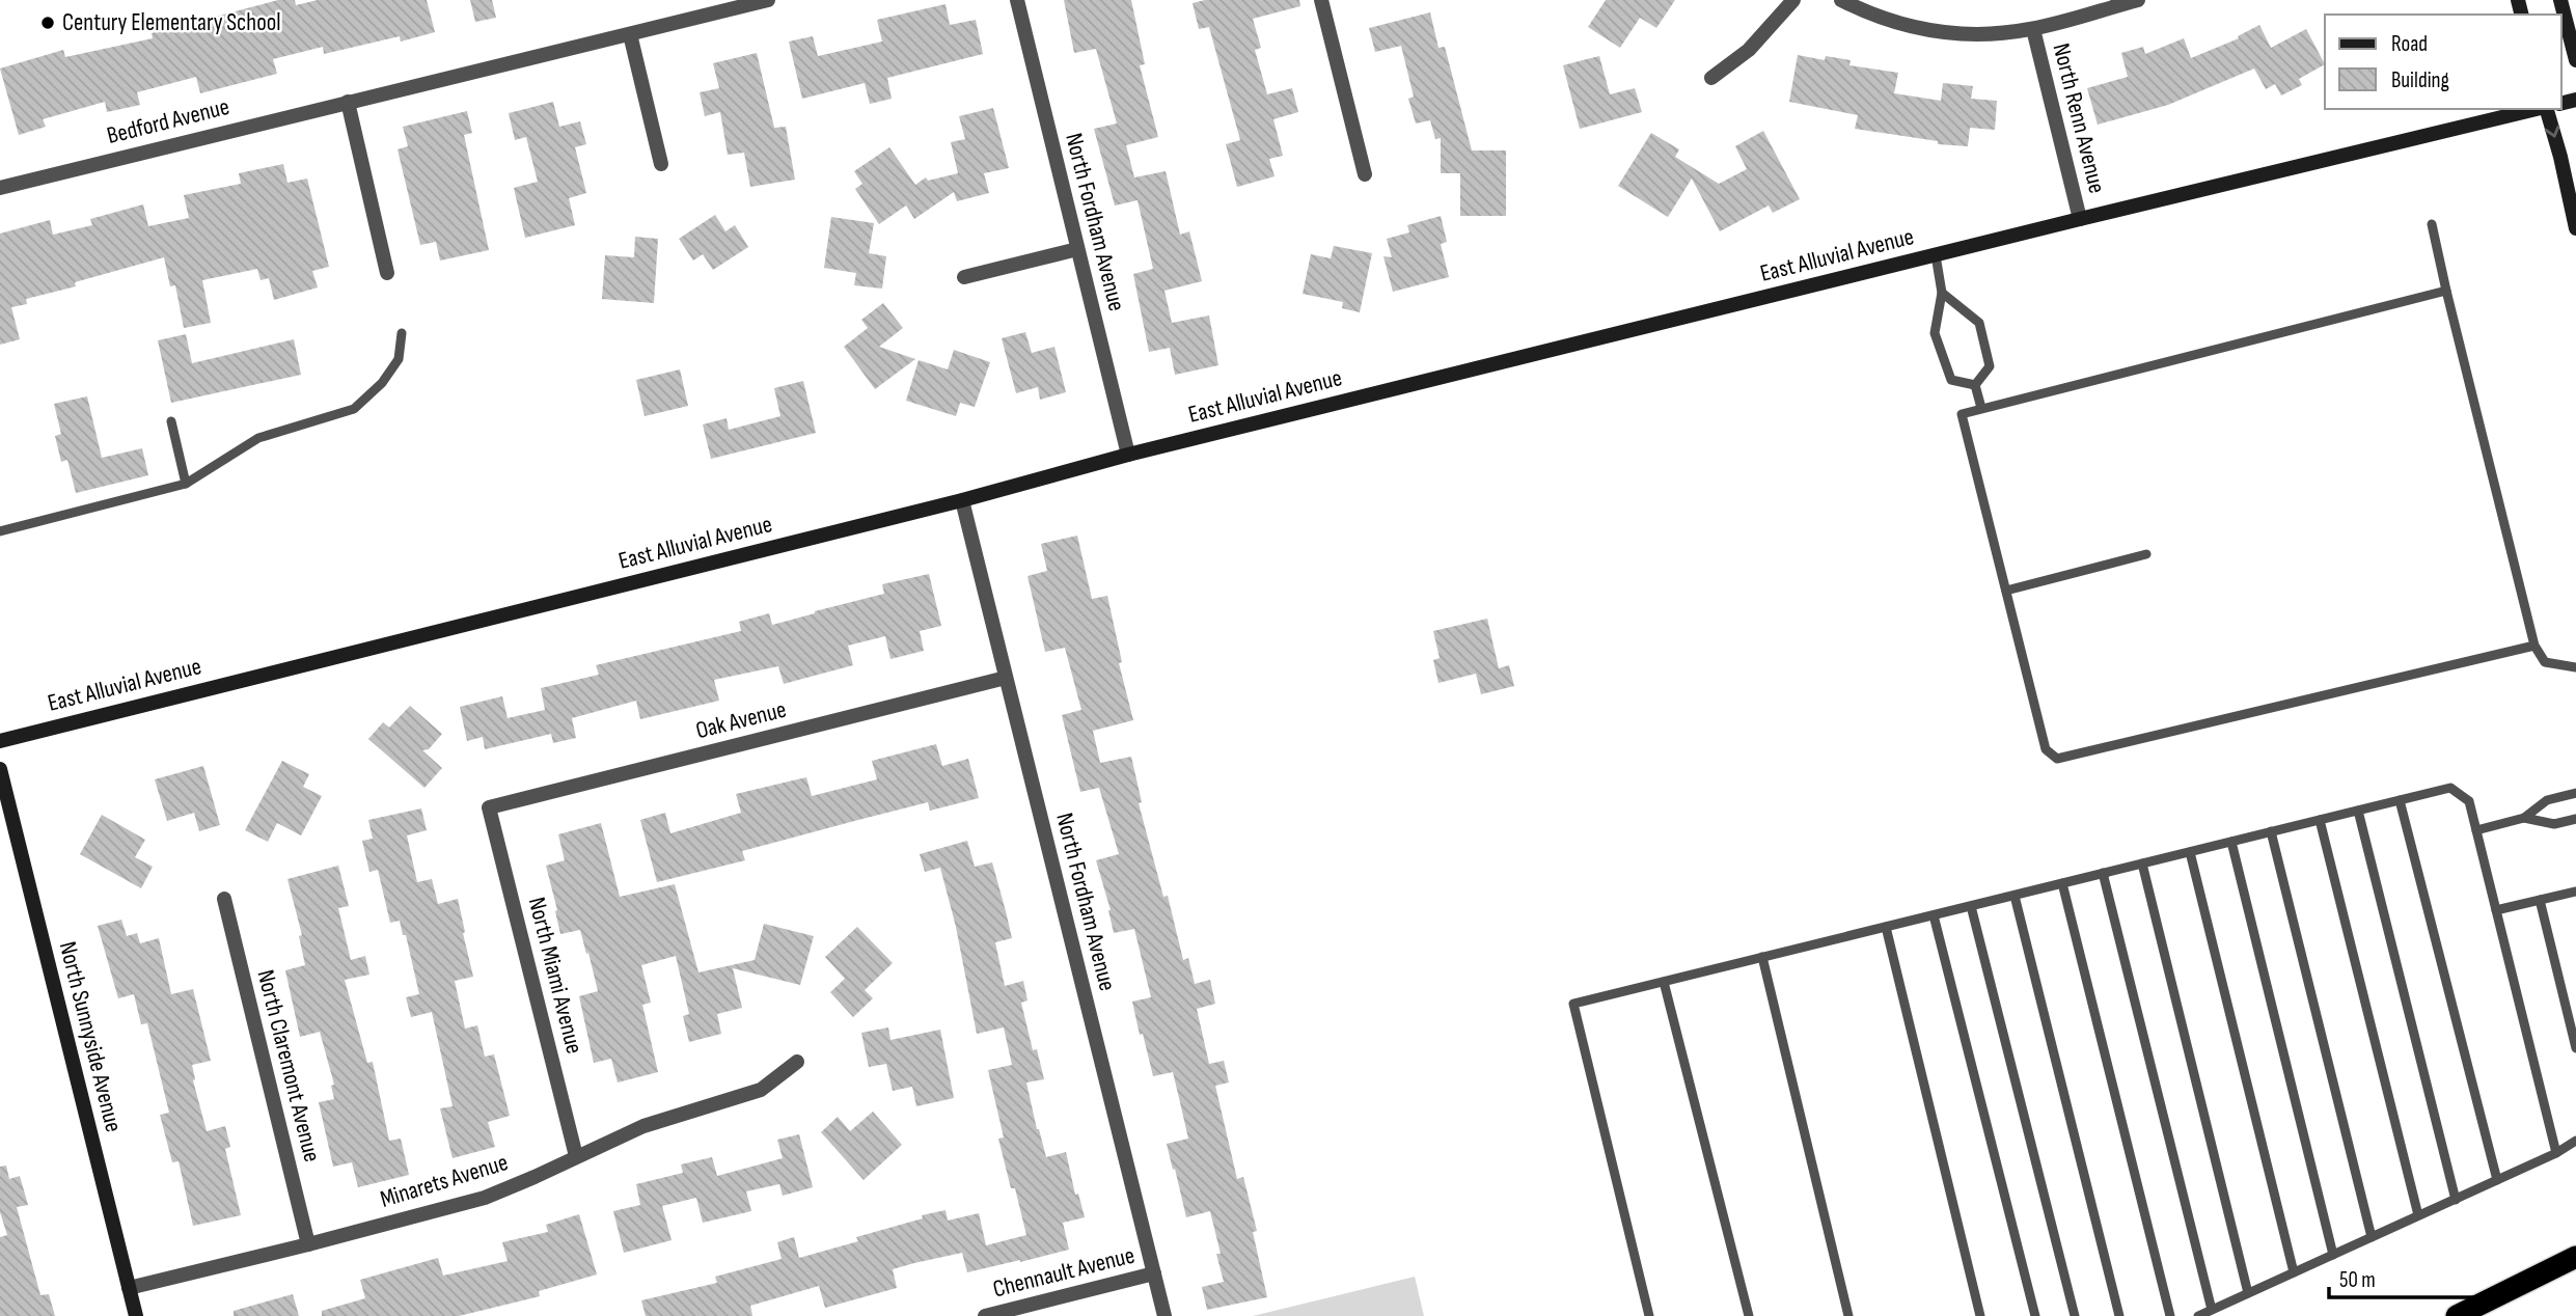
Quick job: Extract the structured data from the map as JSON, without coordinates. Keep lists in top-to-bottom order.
{
  "streets": {
    "street": [
      "North Renn Avenue",
      "Bedford Avenue",
      "North Fordham Avenue",
      "East Alluvial Avenue",
      "Oak Avenue",
      "North Miami Avenue",
      "North Sunnyside Avenue",
      "North Claremont Avenue",
      "Minarets Avenue",
      "Chennault Avenue"
    ]
  },
  "crossings": [
    ["North Renn Avenue", "East Alluvial Avenue"],
    ["North Fordham Avenue", "East Alluvial Avenue"],
    ["North Fordham Avenue", "Oak Avenue"],
    ["North Fordham Avenue", "Chennault Avenue"],
    ["Oak Avenue", "North Miami Avenue"],
    ["North Miami Avenue", "Minarets Avenue"],
    ["North Sunnyside Avenue", "Minarets Avenue"],
    ["North Claremont Avenue", "Minarets Avenue"]
  ],
  "places": ["Century Elementary School"],
  "legend": ["Road", "Building"],
  "scale_bar": "50 m"
}
